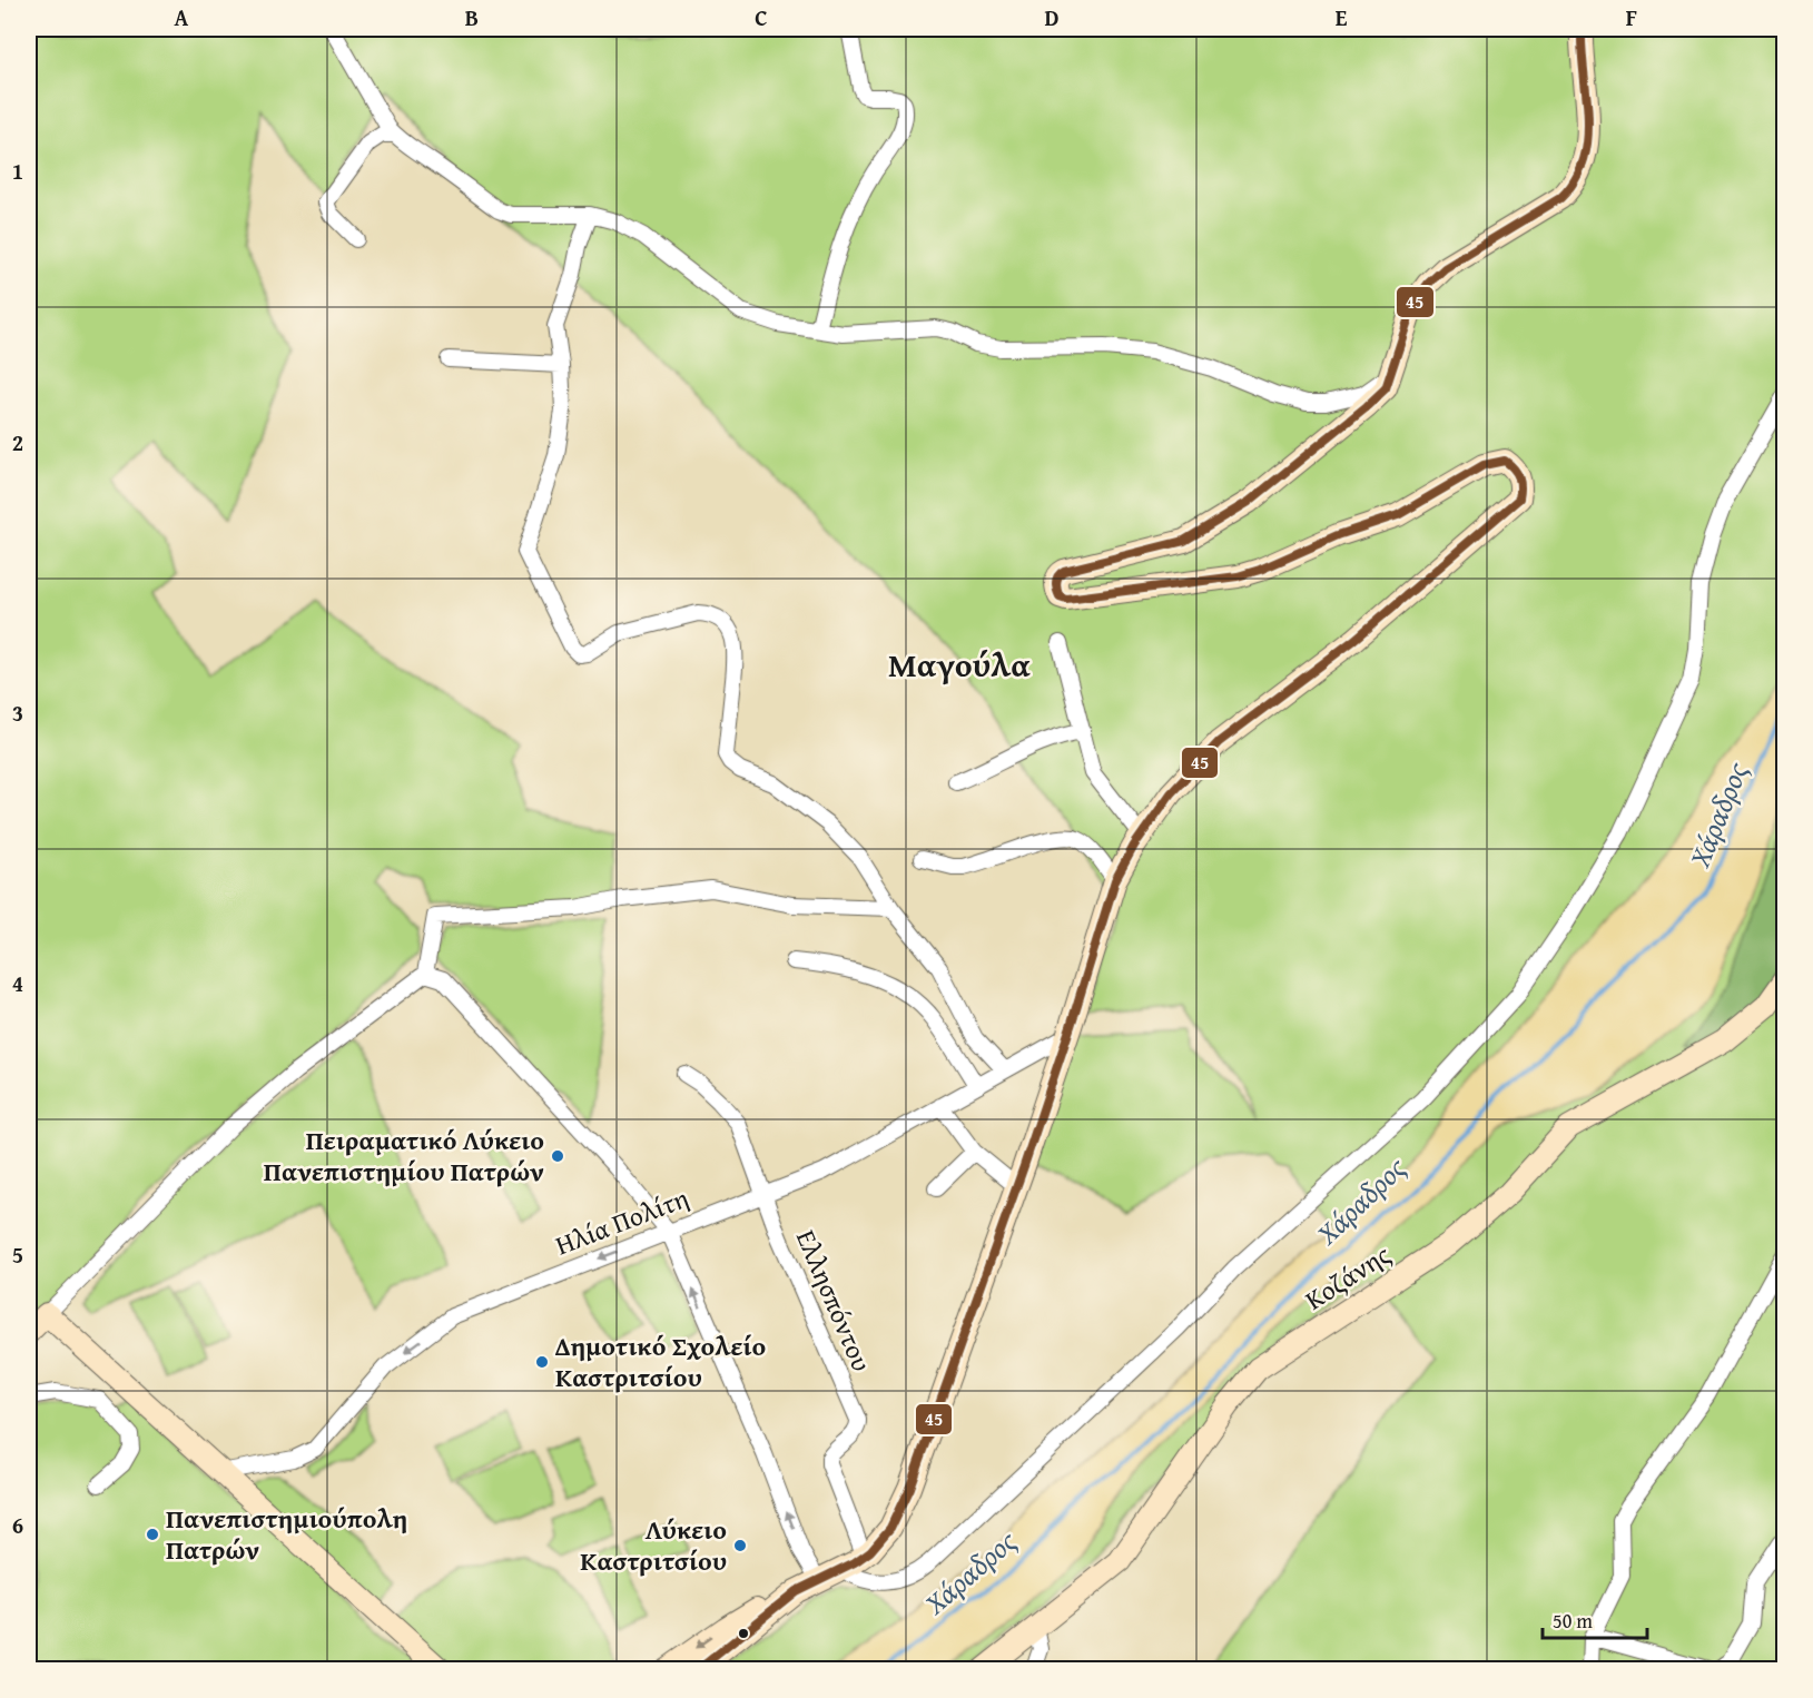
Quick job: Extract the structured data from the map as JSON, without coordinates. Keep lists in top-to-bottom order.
{
  "streets": {
    "main road": ["Κοζάνης"],
    "street": ["Ηλία Πολίτη", "Ελλησπόντου"]
  },
  "crossings": [
    ["Ηλία Πολίτη", "Ελλησπόντου"]
  ],
  "one_way": ["Ηλία Πολίτη"],
  "districts": ["Μαγούλα"],
  "water": ["Χάραδρος"],
  "places": [
    "Πειραματικό Λύκειο Πανεπιστημίου Πατρών",
    "Δημοτικό Σχολείο Καστριτσίου",
    "Πανεπιστημιούπολη Πατρών",
    "Λύκειο Καστριτσίου"
  ],
  "lines": ["transit line 45"],
  "scale_bar": "50 m",
  "grid": {
    "columns": [
      "A",
      "B",
      "C",
      "D",
      "E",
      "F"
    ],
    "rows": [
      "1",
      "2",
      "3",
      "4",
      "5",
      "6"
    ]
  }
}
